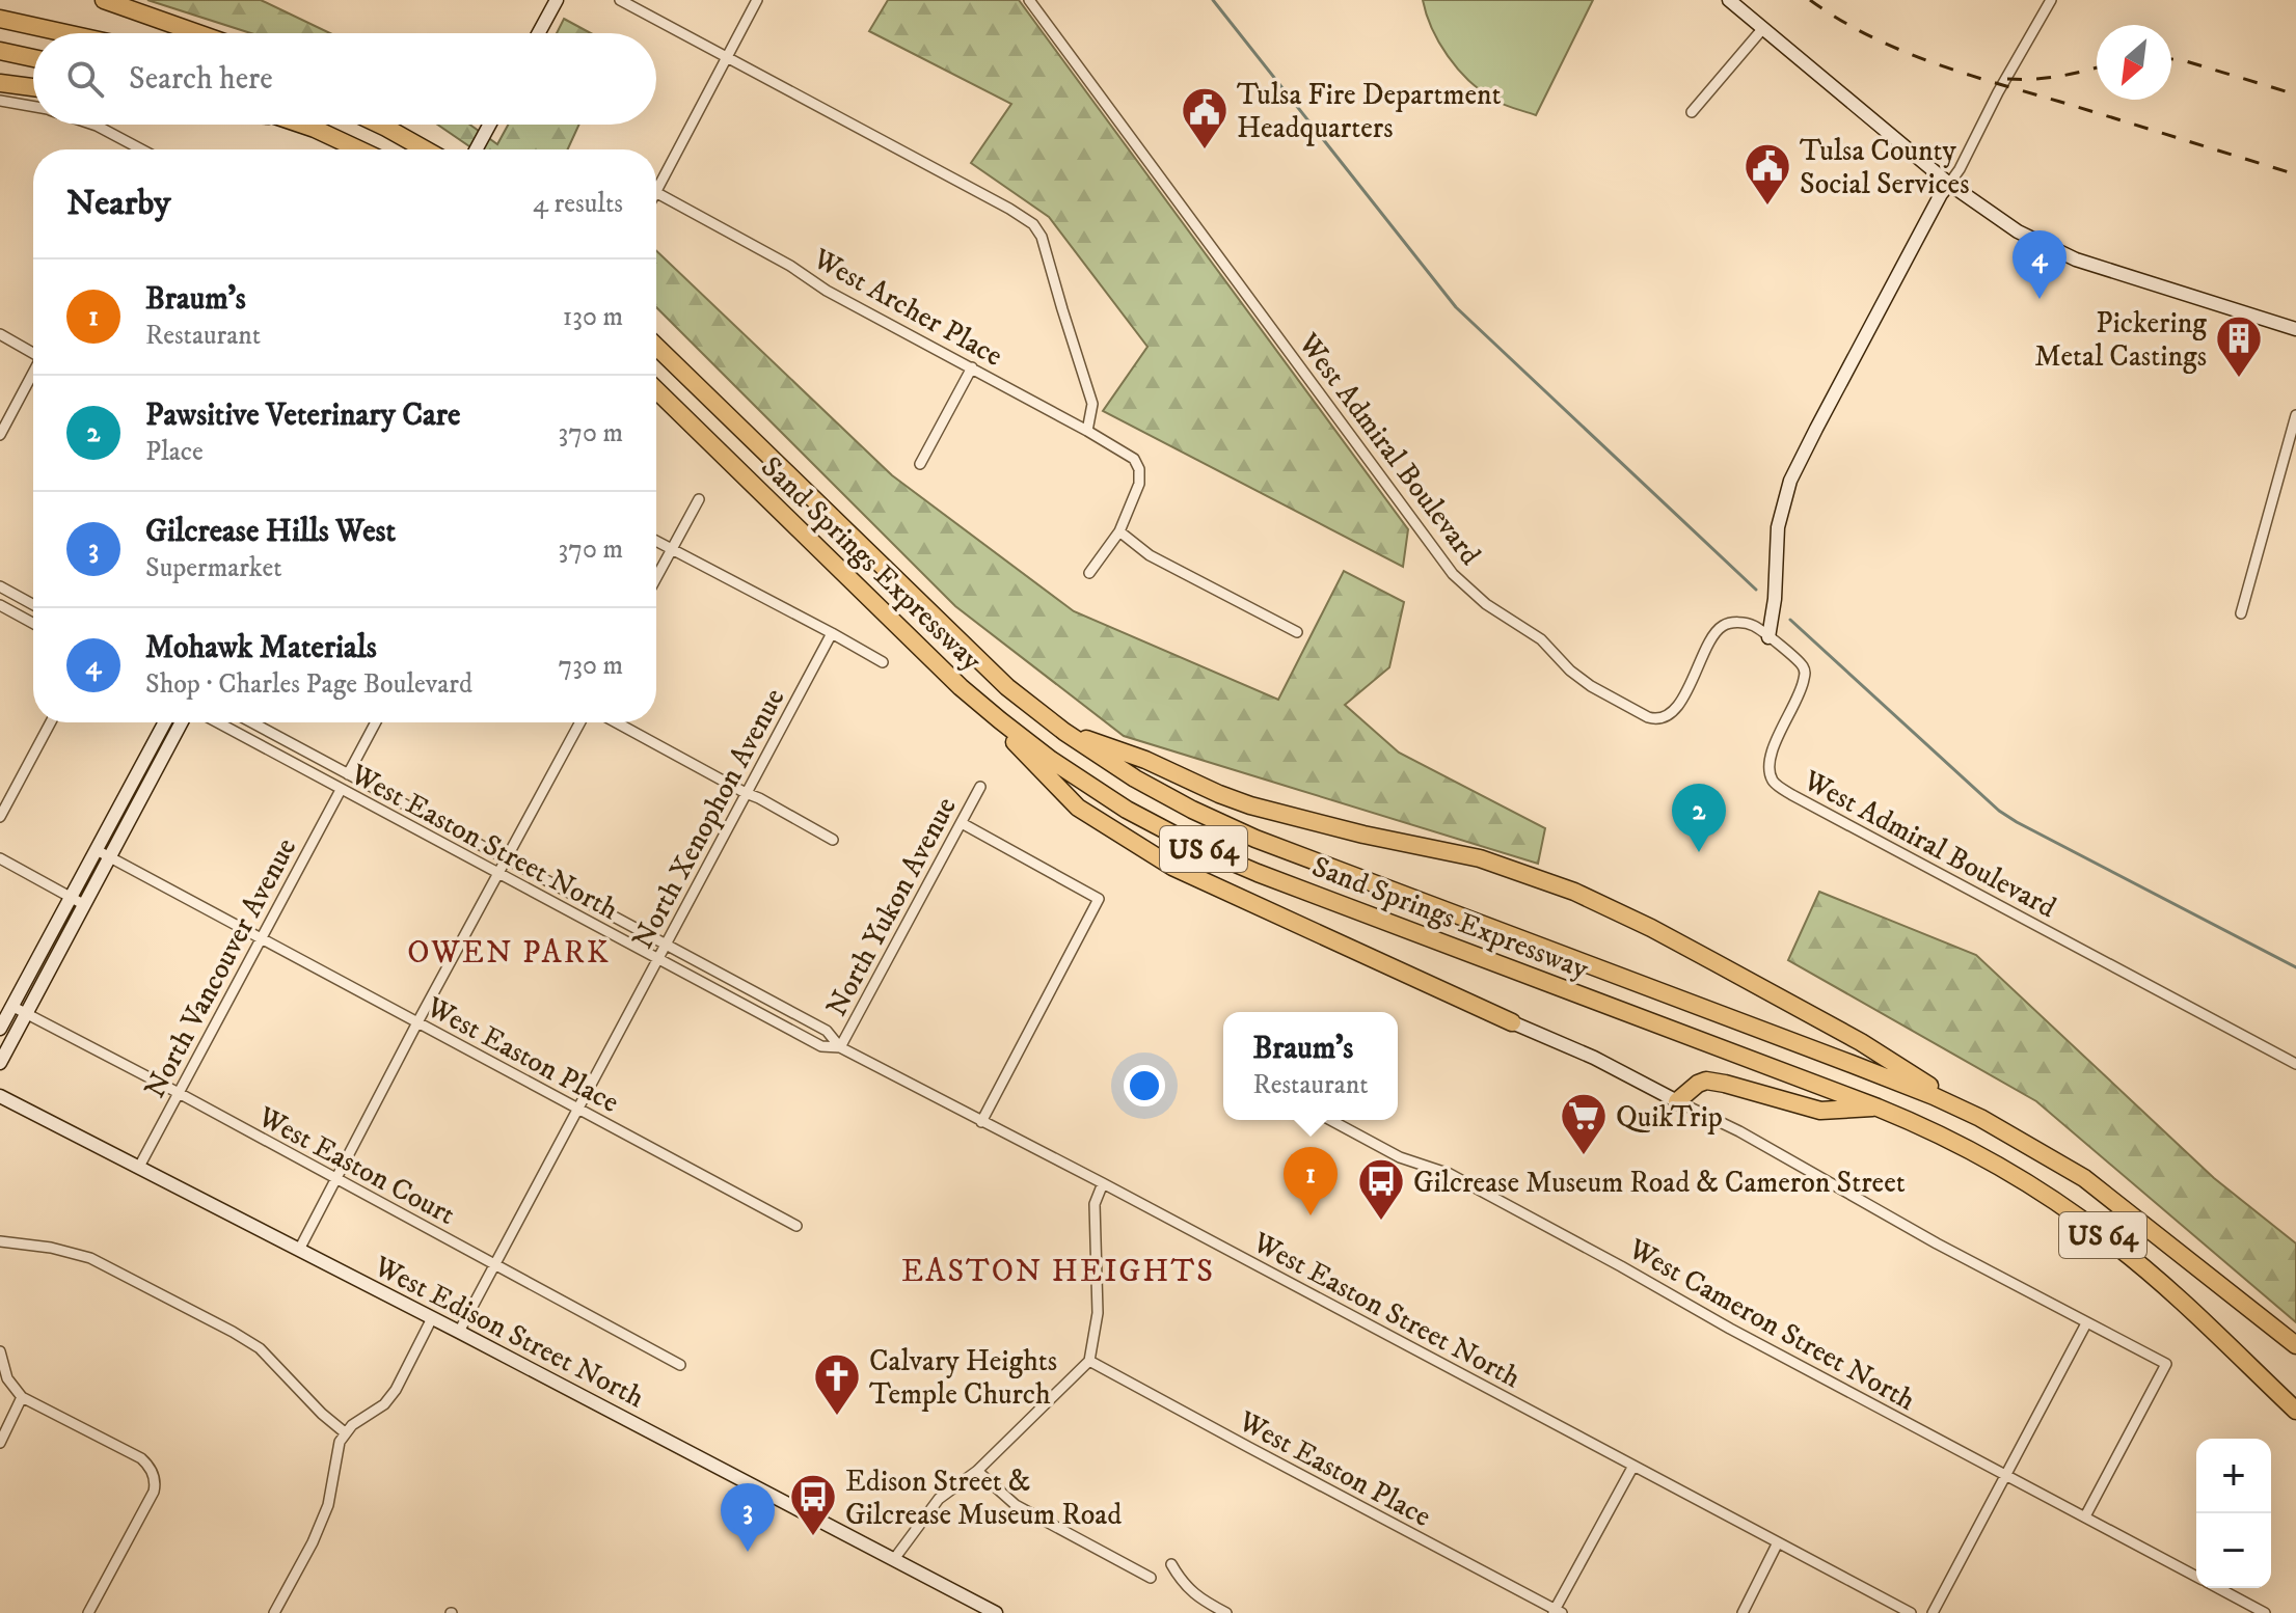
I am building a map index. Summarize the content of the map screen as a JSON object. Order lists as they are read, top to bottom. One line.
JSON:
{"streets":{"highway":["Sand Springs Expressway","US 64"],"main road":["West Edison Street North"],"street":["West Archer Place","West Admiral Boulevard","North Xenophon Avenue","West Easton Street North","North Yukon Avenue","North Vancouver Avenue","West Easton Place","West Easton Court","West Cameron Street North"]},"crossings":[["North Xenophon Avenue","West Easton Street North"],["North Xenophon Avenue","West Easton Place"],["North Xenophon Avenue","West Easton Court"],["North Xenophon Avenue","West Edison Street North"],["West Easton Street North","North Yukon Avenue"],["West Easton Street North","North Vancouver Avenue"],["North Vancouver Avenue","West Easton Place"],["North Vancouver Avenue","West Easton Court"],["North Vancouver Avenue","West Edison Street North"]],"districts":["OWEN PARK","EASTON HEIGHTS"],"places":{"public building":["Tulsa Fire Department Headquarters","Tulsa County Social Services"],"building":["Pickering Metal Castings"],"supermarket":["QuikTrip"],"bus stop":["Gilcrease Museum Road & Cameron Street","Edison Street & Gilcrease Museum Road"],"church":["Calvary Heights Temple Church"]},"north":"bottom left","page":{"search":"Search here","heading":["Nearby","4 results"],"pins":["4","2","1","3"],"list":[{"mark":"1","name":"Braum's","note":"Restaurant","value":"130 m"},{"mark":"2","name":"Pawsitive Veterinary Care","note":"Place","value":"370 m"},{"mark":"3","name":"Gilcrease Hills West","note":"Supermarket","value":"370 m"},{"mark":"4","name":"Mohawk Materials","note":"Shop · Charles Page Boulevard","value":"730 m"}],"popup":["Braum's","Restaurant"],"map_buttons":["+","−"]}}
